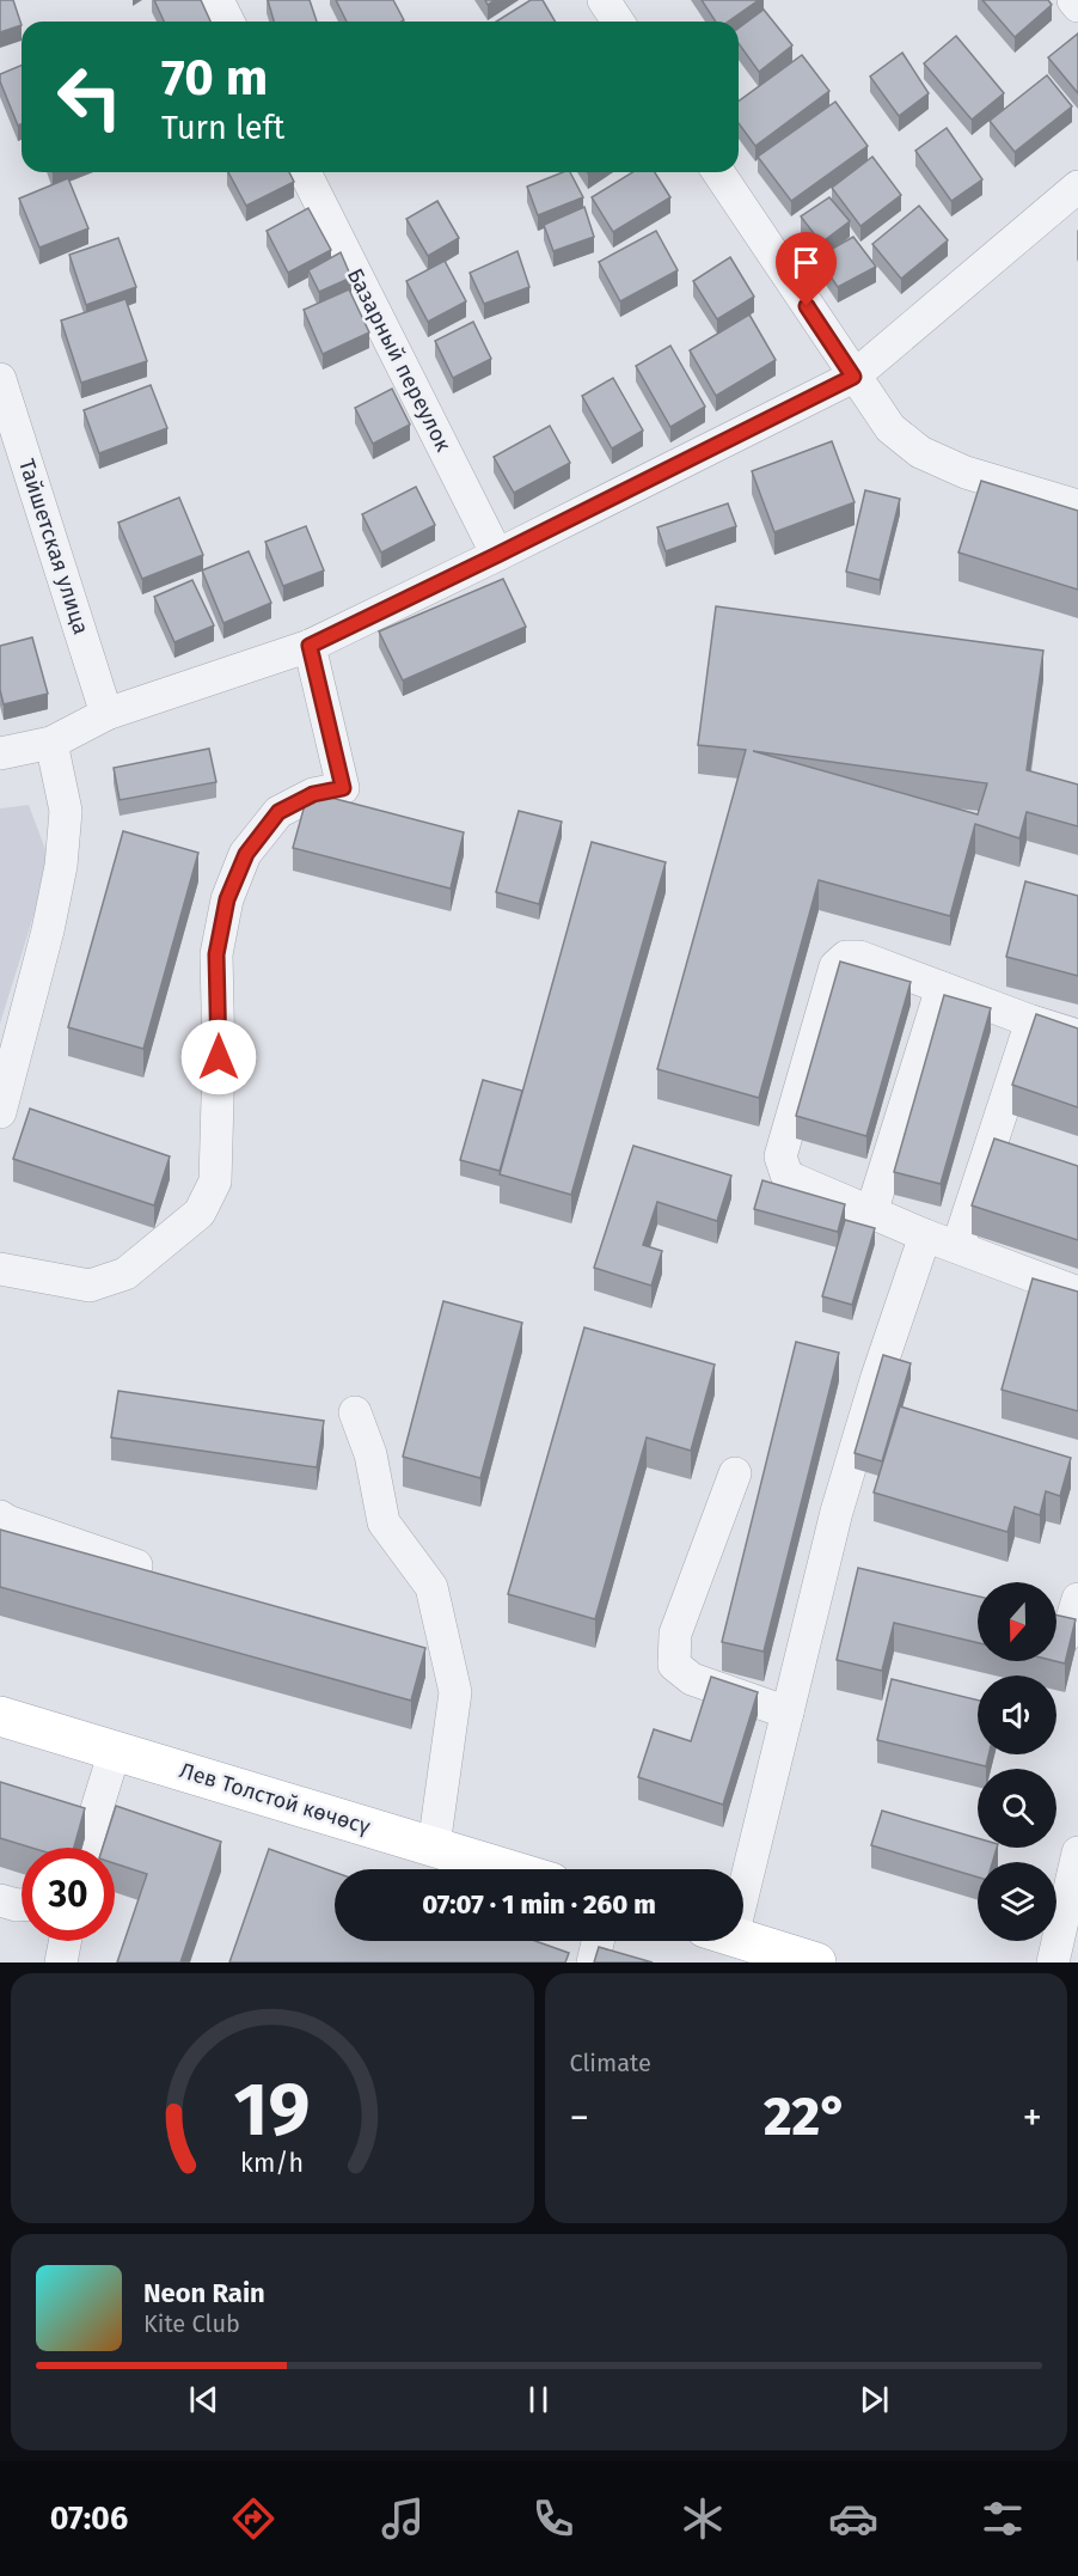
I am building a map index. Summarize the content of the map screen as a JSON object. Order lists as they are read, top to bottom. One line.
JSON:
{"streets":{"main road":["Лев Толстой көчөсү"],"street":["Базарный переулок","Тайшетская улица"]},"north":"bottom","page":{"turn":["70 m","Turn left"],"limit":"30","trip":"07:07 · 1 min · 260 m","tile":"Climate","heat":["−","22°","+"],"song":["Neon Rain","Kite Club"],"tabs":"07:06","gauge":["19","km/h"]}}
